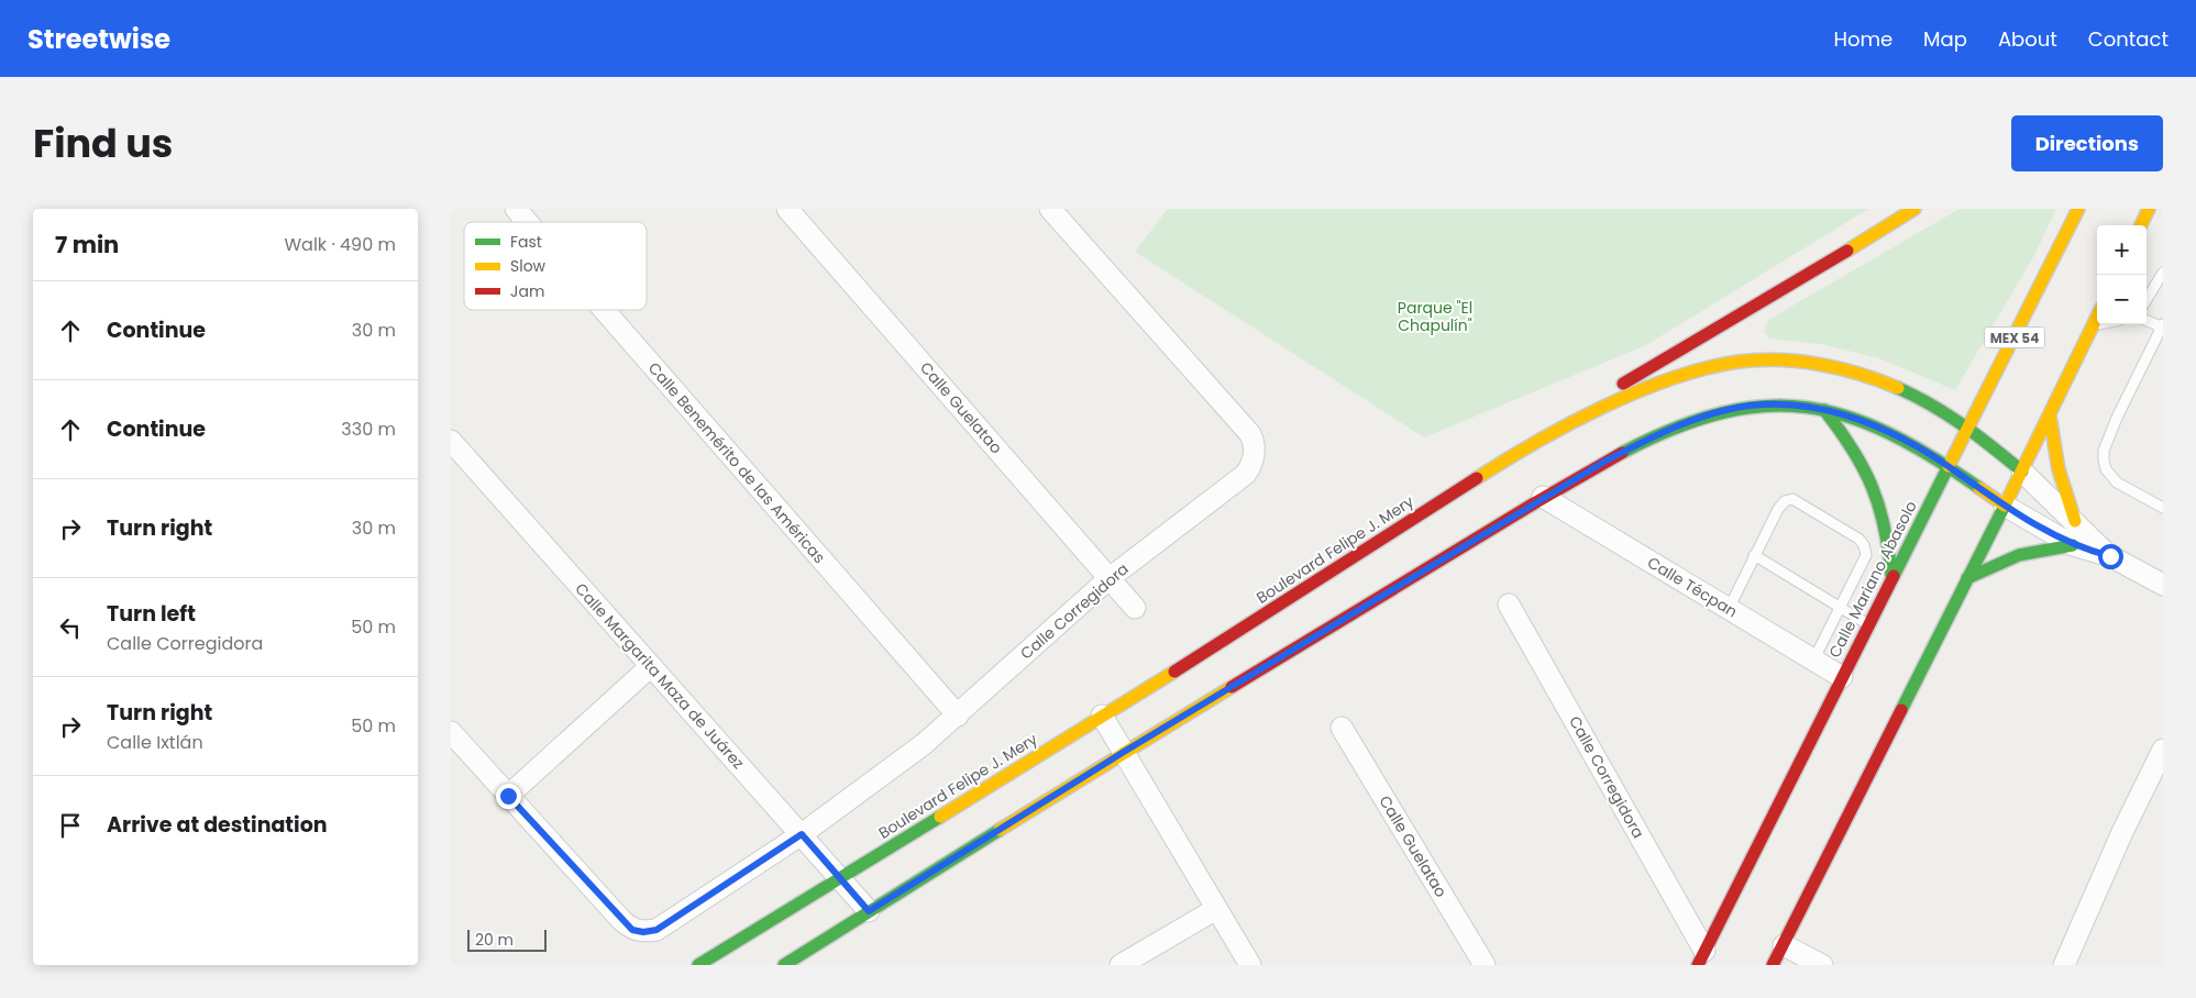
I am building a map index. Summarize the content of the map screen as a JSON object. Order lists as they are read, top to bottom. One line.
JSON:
{"streets":{"main road":["MEX 54","Boulevard Felipe J. Mery","Calle Mariano Abasolo"],"street":["Calle Guelatao","Calle Benemérito de las Américas","Calle Técpan","Calle Corregidora","Calle Margarita Maza de Juárez"]},"crossings":[["Calle Guelatao","Calle Corregidora"],["Calle Benemérito de las Américas","Calle Corregidora"],["Boulevard Felipe J. Mery","Calle Mariano Abasolo"],["Boulevard Felipe J. Mery","Calle Margarita Maza de Juárez"],["Calle Mariano Abasolo","Calle Técpan"],["Calle Mariano Abasolo","Calle Corregidora"],["Calle Corregidora","Calle Margarita Maza de Juárez"]],"parks":["Parque \"El Chapulín\""],"legend":["Fast","Slow","Jam"],"scale_bar":"20 m","page":{"header":"Streetwise","nav":["Home","Map","About","Contact"],"title":"Find us","buttons":"Directions","heading":["7 min","Walk · 490 m"],"map_buttons":["+","−"],"list":[["Continue","30 m"],["Continue","330 m"],["Turn right","30 m"],["Turn left","Calle Corregidora","50 m"],["Turn right","Calle Ixtlán","50 m"],"Arrive at destination"],"scale":"20 m"}}
